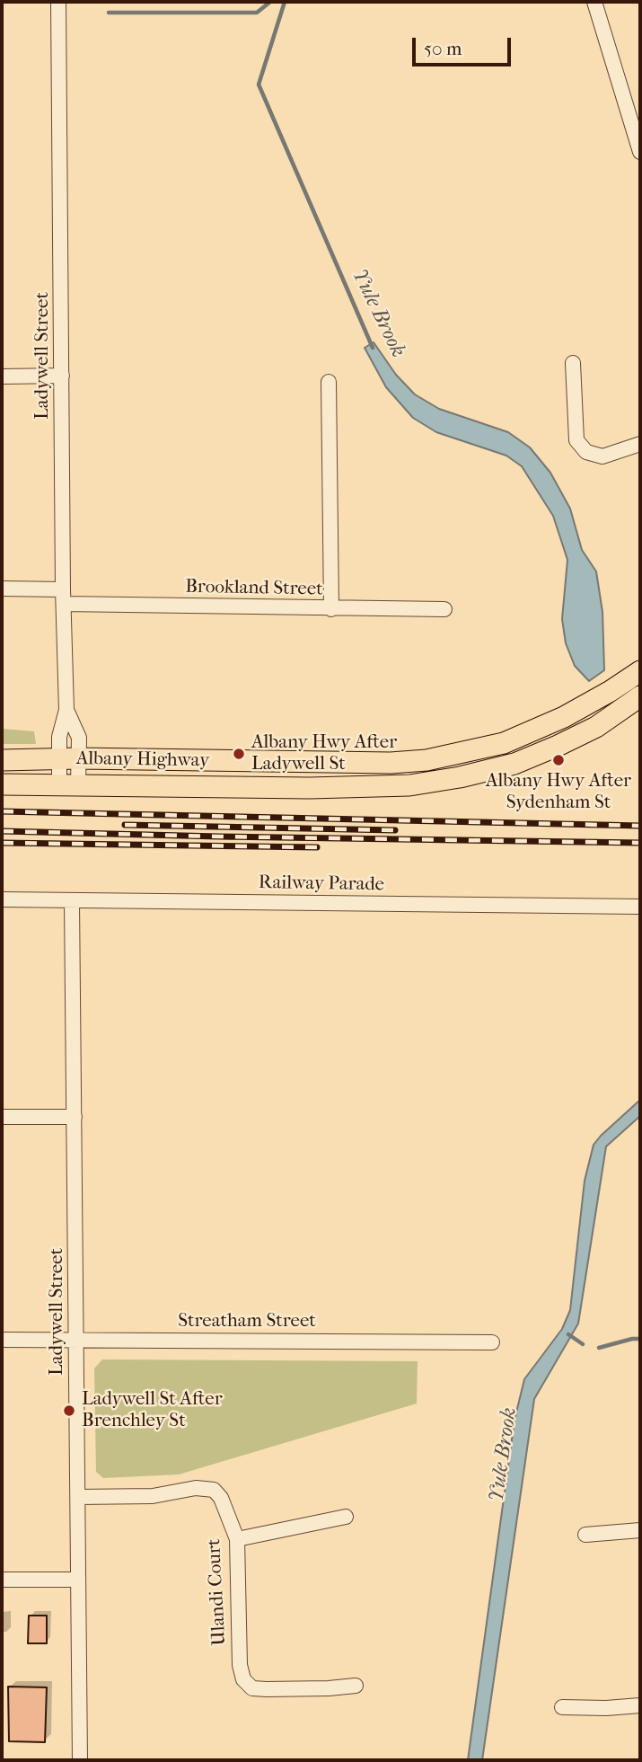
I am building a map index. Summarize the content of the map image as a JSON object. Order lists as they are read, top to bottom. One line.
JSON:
{"streets":{"highway":["Albany Highway"],"street":["Ladywell Street","Brookland Street","Railway Parade","Streatham Street","Ulandi Court"]},"crossings":[["Ladywell Street","Brookland Street"],["Ladywell Street","Albany Highway"],["Ladywell Street","Railway Parade"],["Ladywell Street","Streatham Street"],["Ladywell Street","Ulandi Court"]],"water":["Yule Brook"],"places":["Albany Hwy After Ladywell St","Albany Hwy After Sydenham St","Ladywell St After Brenchley St"],"scale_bar":"50 m"}
